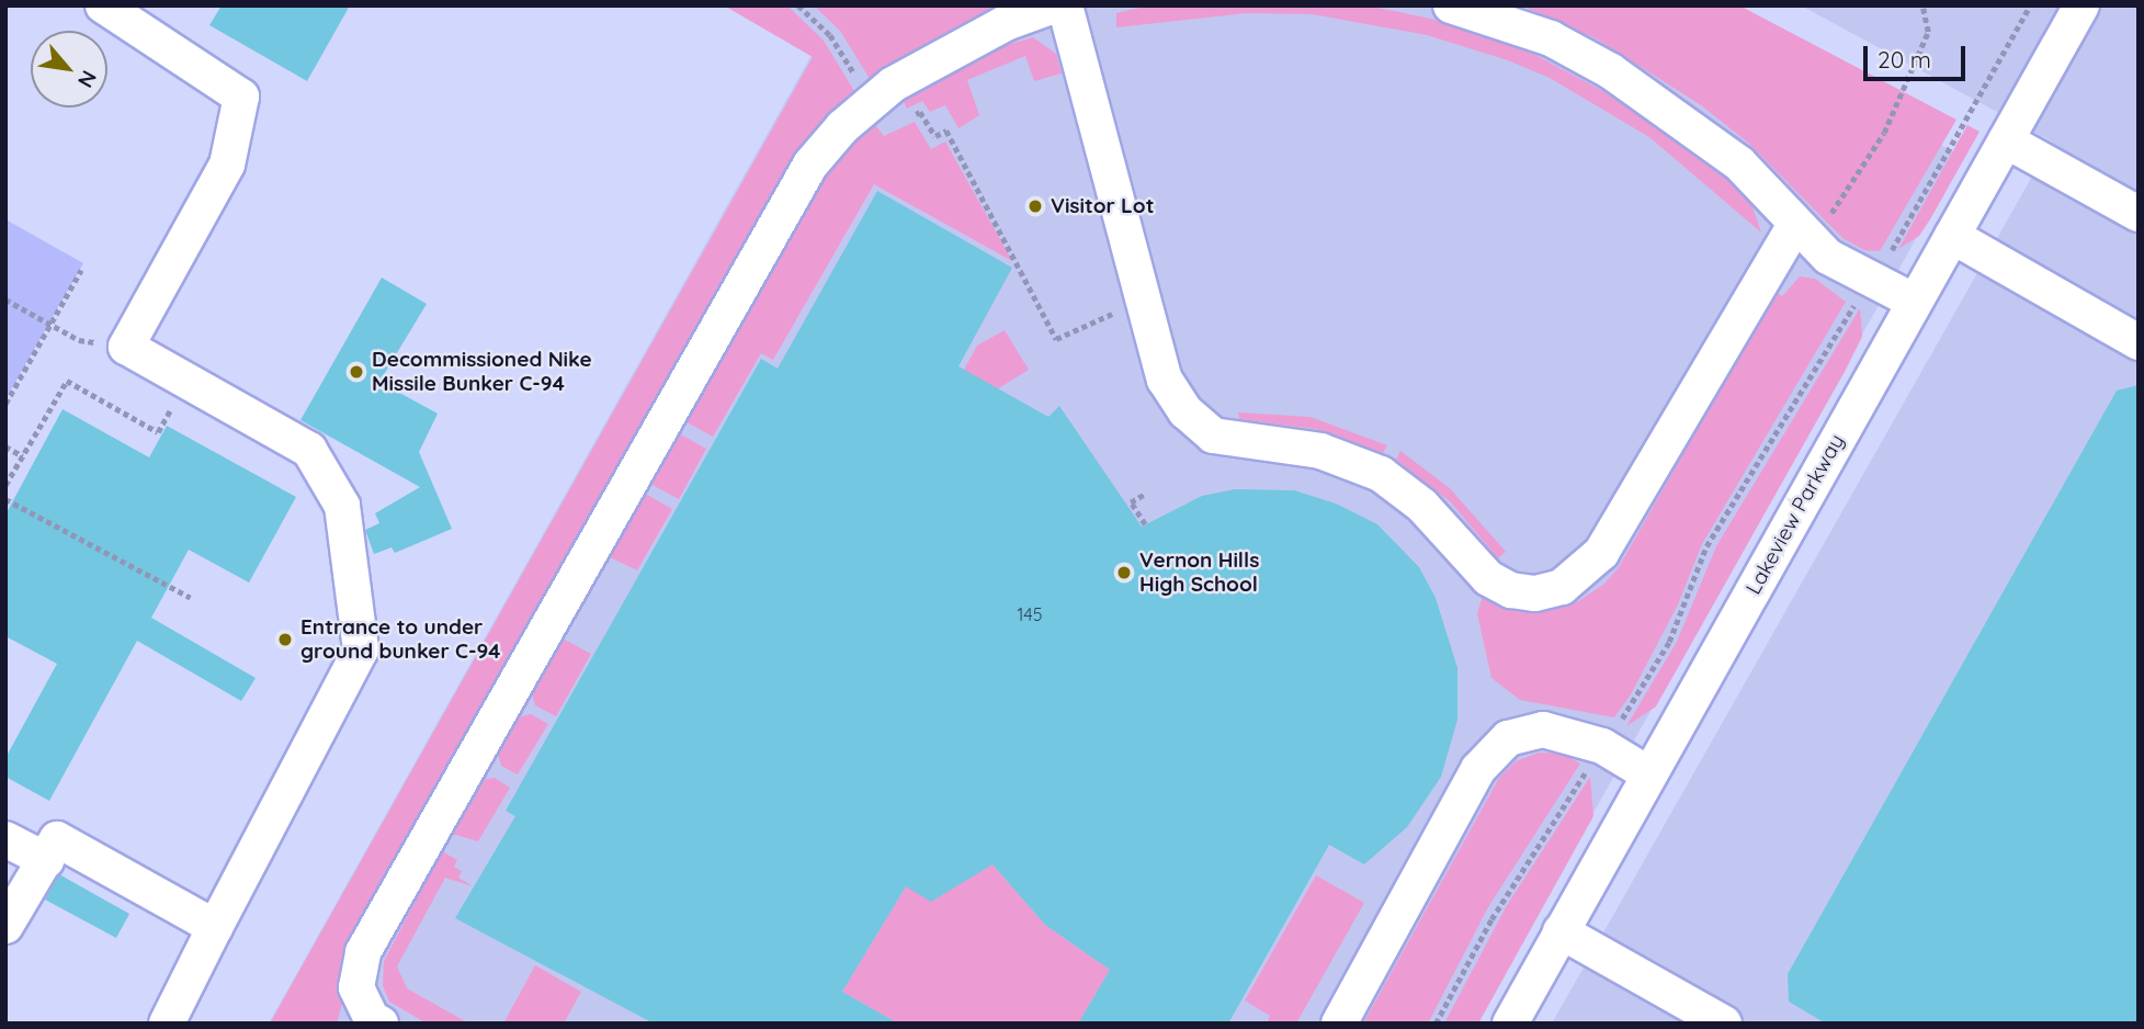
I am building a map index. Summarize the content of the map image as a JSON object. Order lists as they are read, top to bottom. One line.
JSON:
{"streets":{"street":["Lakeview Parkway"]},"places":["Visitor Lot","Decommissioned Nike Missile Bunker C-94","Vernon Hills High School","Entrance to under ground bunker C-94"],"house_numbers":["145"],"scale_bar":"20 m","north":"bottom right"}
